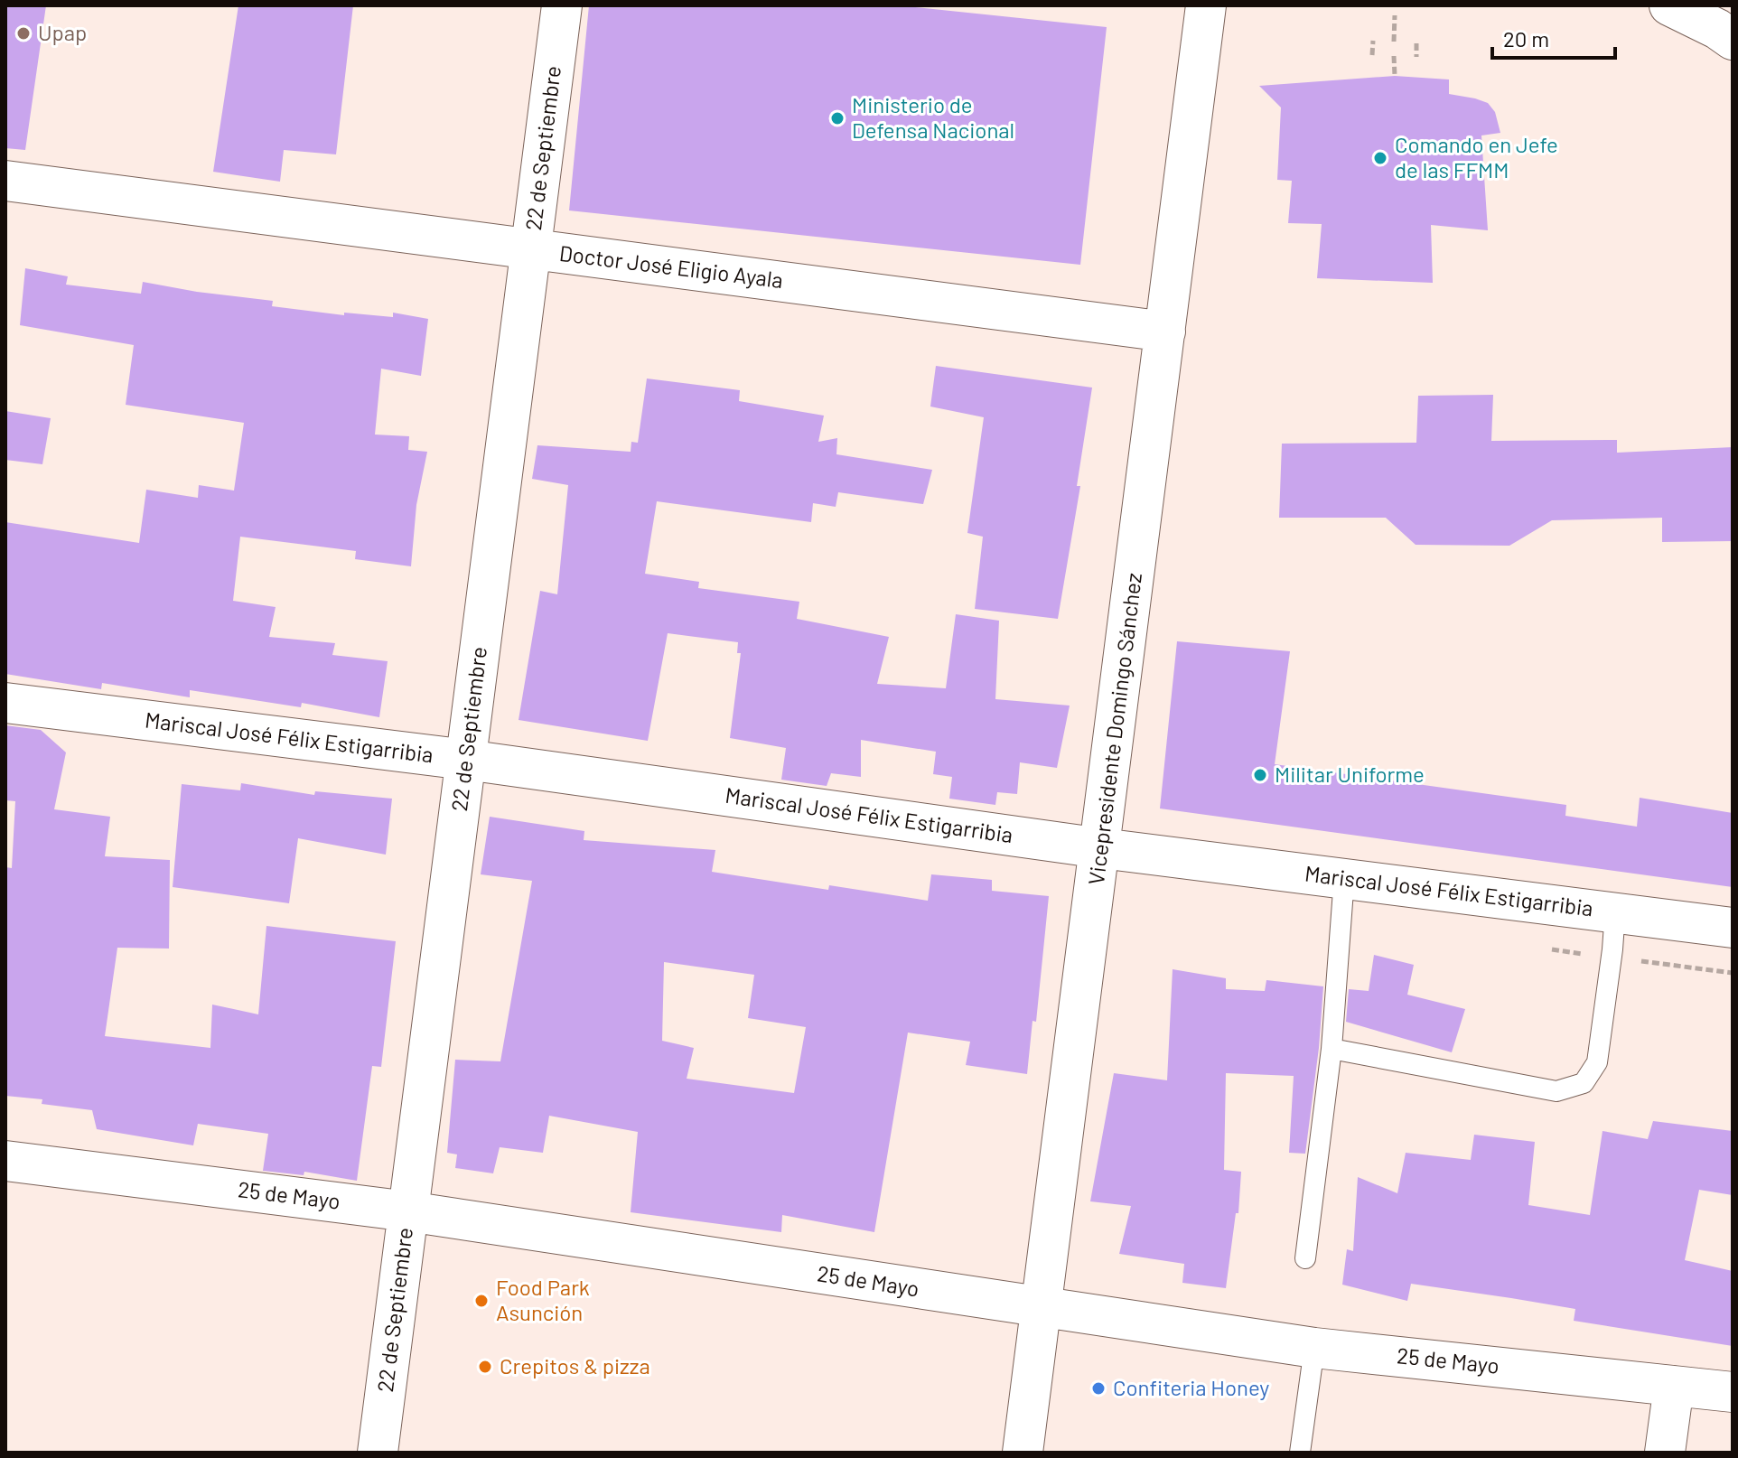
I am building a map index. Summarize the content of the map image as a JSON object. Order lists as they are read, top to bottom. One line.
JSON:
{"streets":{"main road":["22 de Septiembre","Doctor José Eligio Ayala","Vicepresidente Domingo Sánchez","Mariscal José Félix Estigarribia","25 de Mayo"]},"crossings":[["22 de Septiembre","Doctor José Eligio Ayala"],["22 de Septiembre","Mariscal José Félix Estigarribia"],["22 de Septiembre","25 de Mayo"],["Doctor José Eligio Ayala","Vicepresidente Domingo Sánchez"],["Vicepresidente Domingo Sánchez","Mariscal José Félix Estigarribia"],["Vicepresidente Domingo Sánchez","25 de Mayo"]],"places":["Upap","Ministerio de Defensa Nacional","Comando en Jefe de las FFMM","Militar Uniforme","Food Park Asunción","Crepitos & pizza","Confiteria Honey"],"scale_bar":"20 m"}
